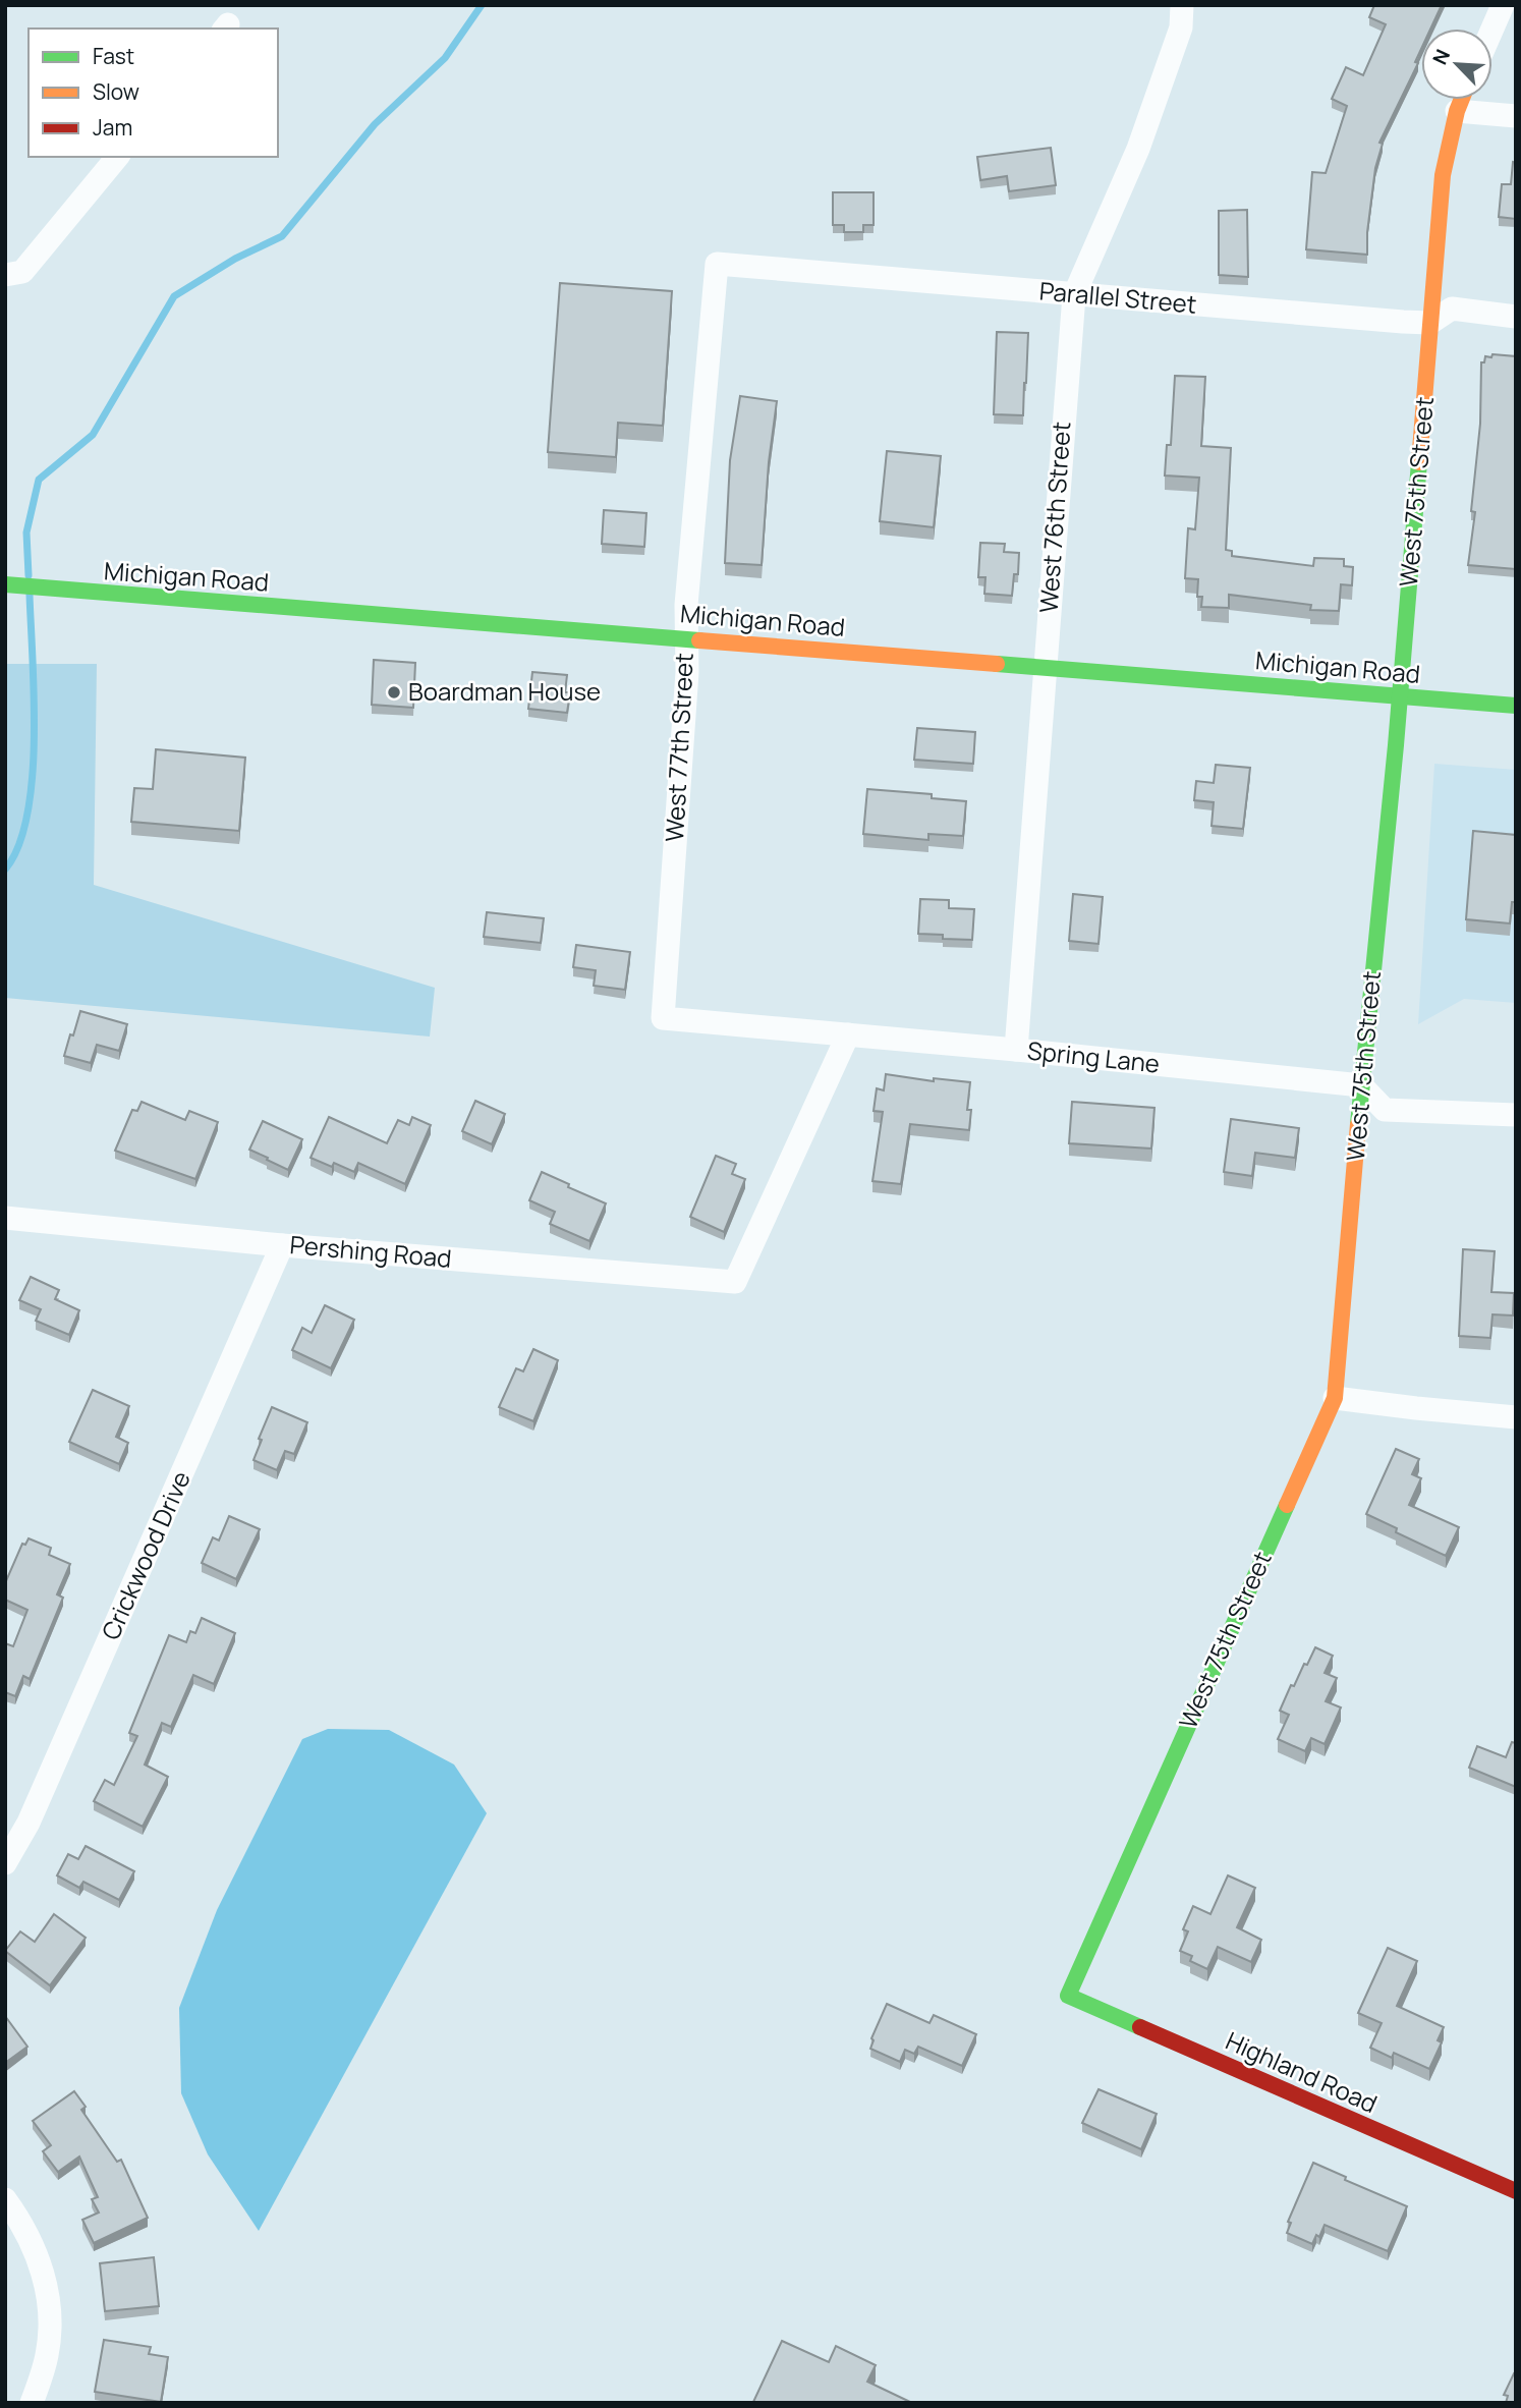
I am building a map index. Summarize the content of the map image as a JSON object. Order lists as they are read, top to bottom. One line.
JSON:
{"streets":{"street":["Parallel Street","West 75th Street","West 76th Street","Michigan Road","West 77th Street","Spring Lane","Pershing Road","Crickwood Drive","Highland Road"]},"crossings":[["Parallel Street","West 75th Street"],["Parallel Street","West 76th Street"],["Parallel Street","West 77th Street"],["West 75th Street","Michigan Road"],["West 75th Street","Spring Lane"],["West 75th Street","Highland Road"],["West 76th Street","Michigan Road"],["West 76th Street","Spring Lane"],["Michigan Road","West 77th Street"],["West 77th Street","Spring Lane"],["Spring Lane","Pershing Road"],["Pershing Road","Crickwood Drive"]],"places":["Boardman House"],"legend":["Fast","Slow","Jam"],"north":"top left"}
